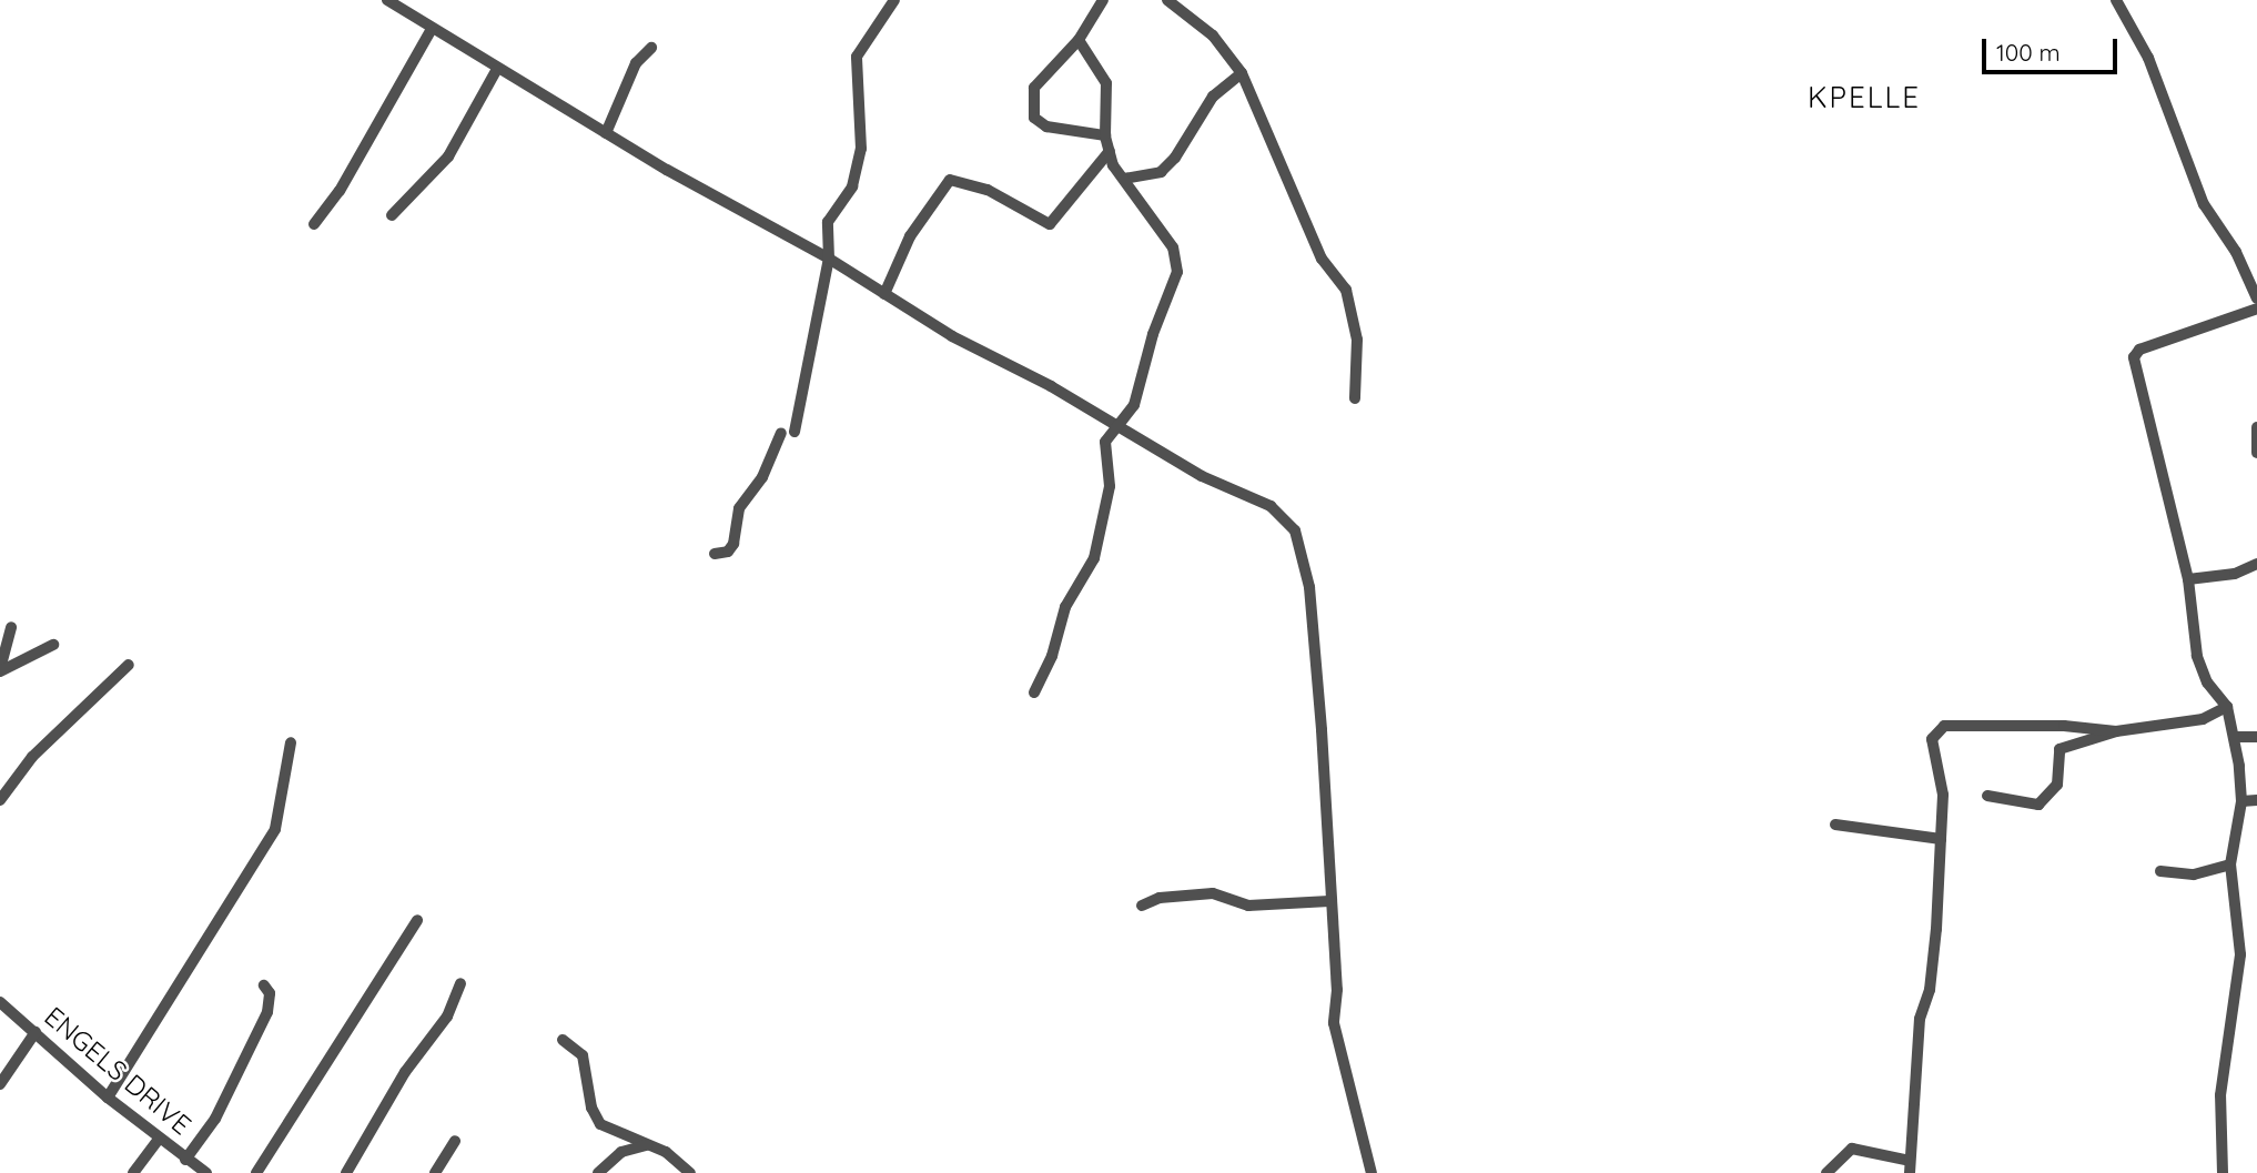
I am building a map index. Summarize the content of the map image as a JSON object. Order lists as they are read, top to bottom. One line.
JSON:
{"streets":{"street":["ENGELS DRIVE"]},"districts":["KPELLE"],"scale_bar":"100 m"}
